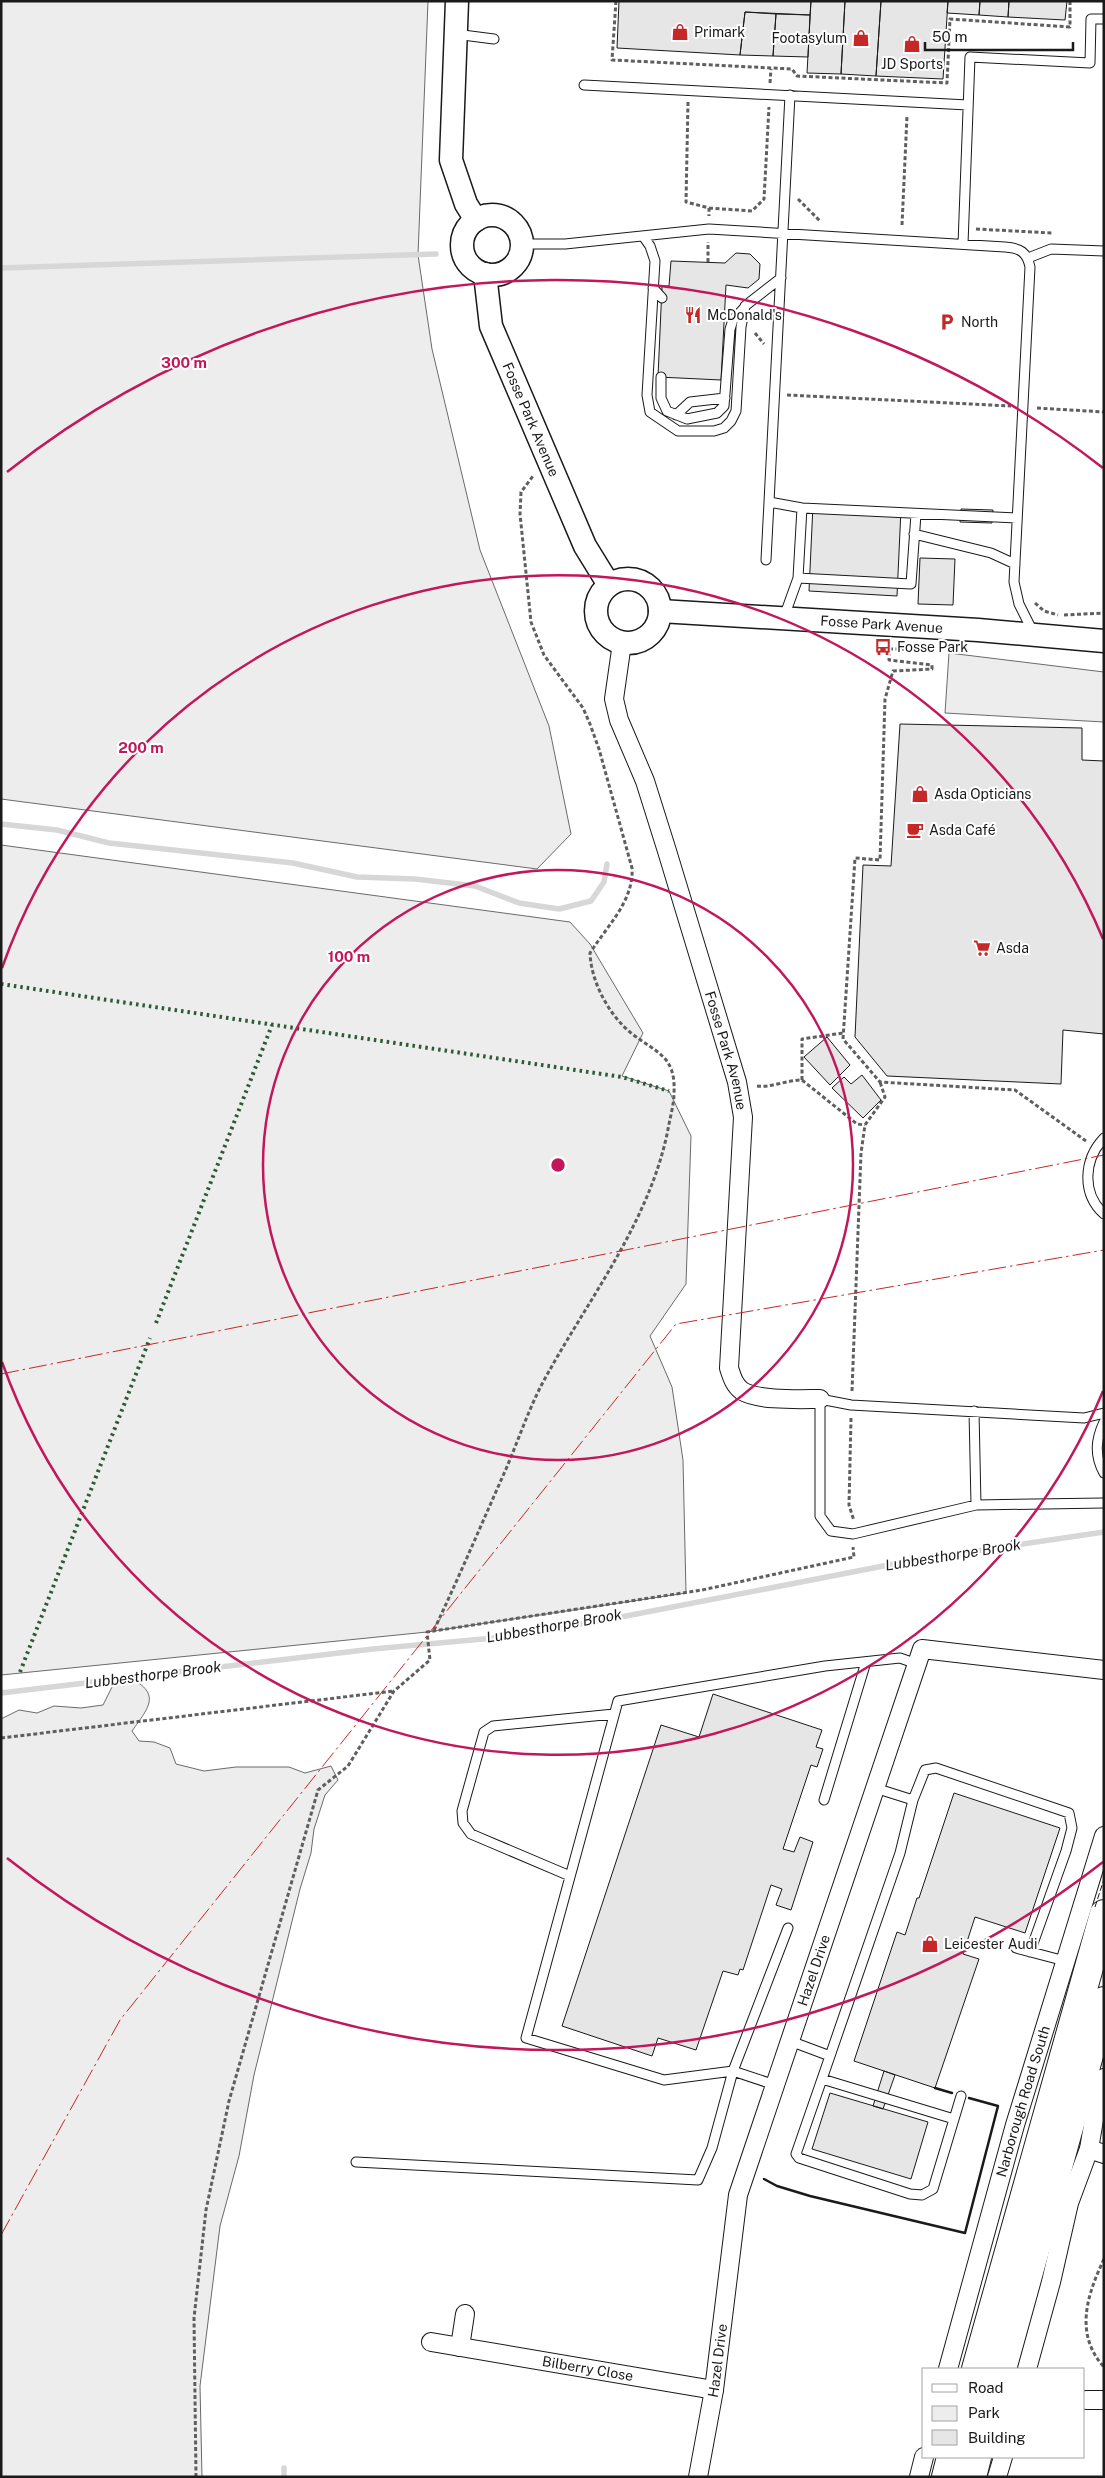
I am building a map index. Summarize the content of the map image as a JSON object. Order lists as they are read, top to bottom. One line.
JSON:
{"streets":{"main road":["Narborough Road South"],"street":["Fosse Park Avenue","Hazel Drive","Bilberry Close"]},"crossings":[["Hazel Drive","Bilberry Close"]],"water":["Lubbesthorpe Brook"],"places":{"shop":["Primark","Footasylum","JD Sports","Asda Opticians","Leicester Audi"],"restaurant":["McDonald's"],"parking":["North"],"bus stop":["Fosse Park"],"cafe":["Asda Café"],"supermarket":["Asda"]},"legend":["Road","Park","Building"],"scale_bar":"50 m","rings":["300 m","200 m","100 m"]}
